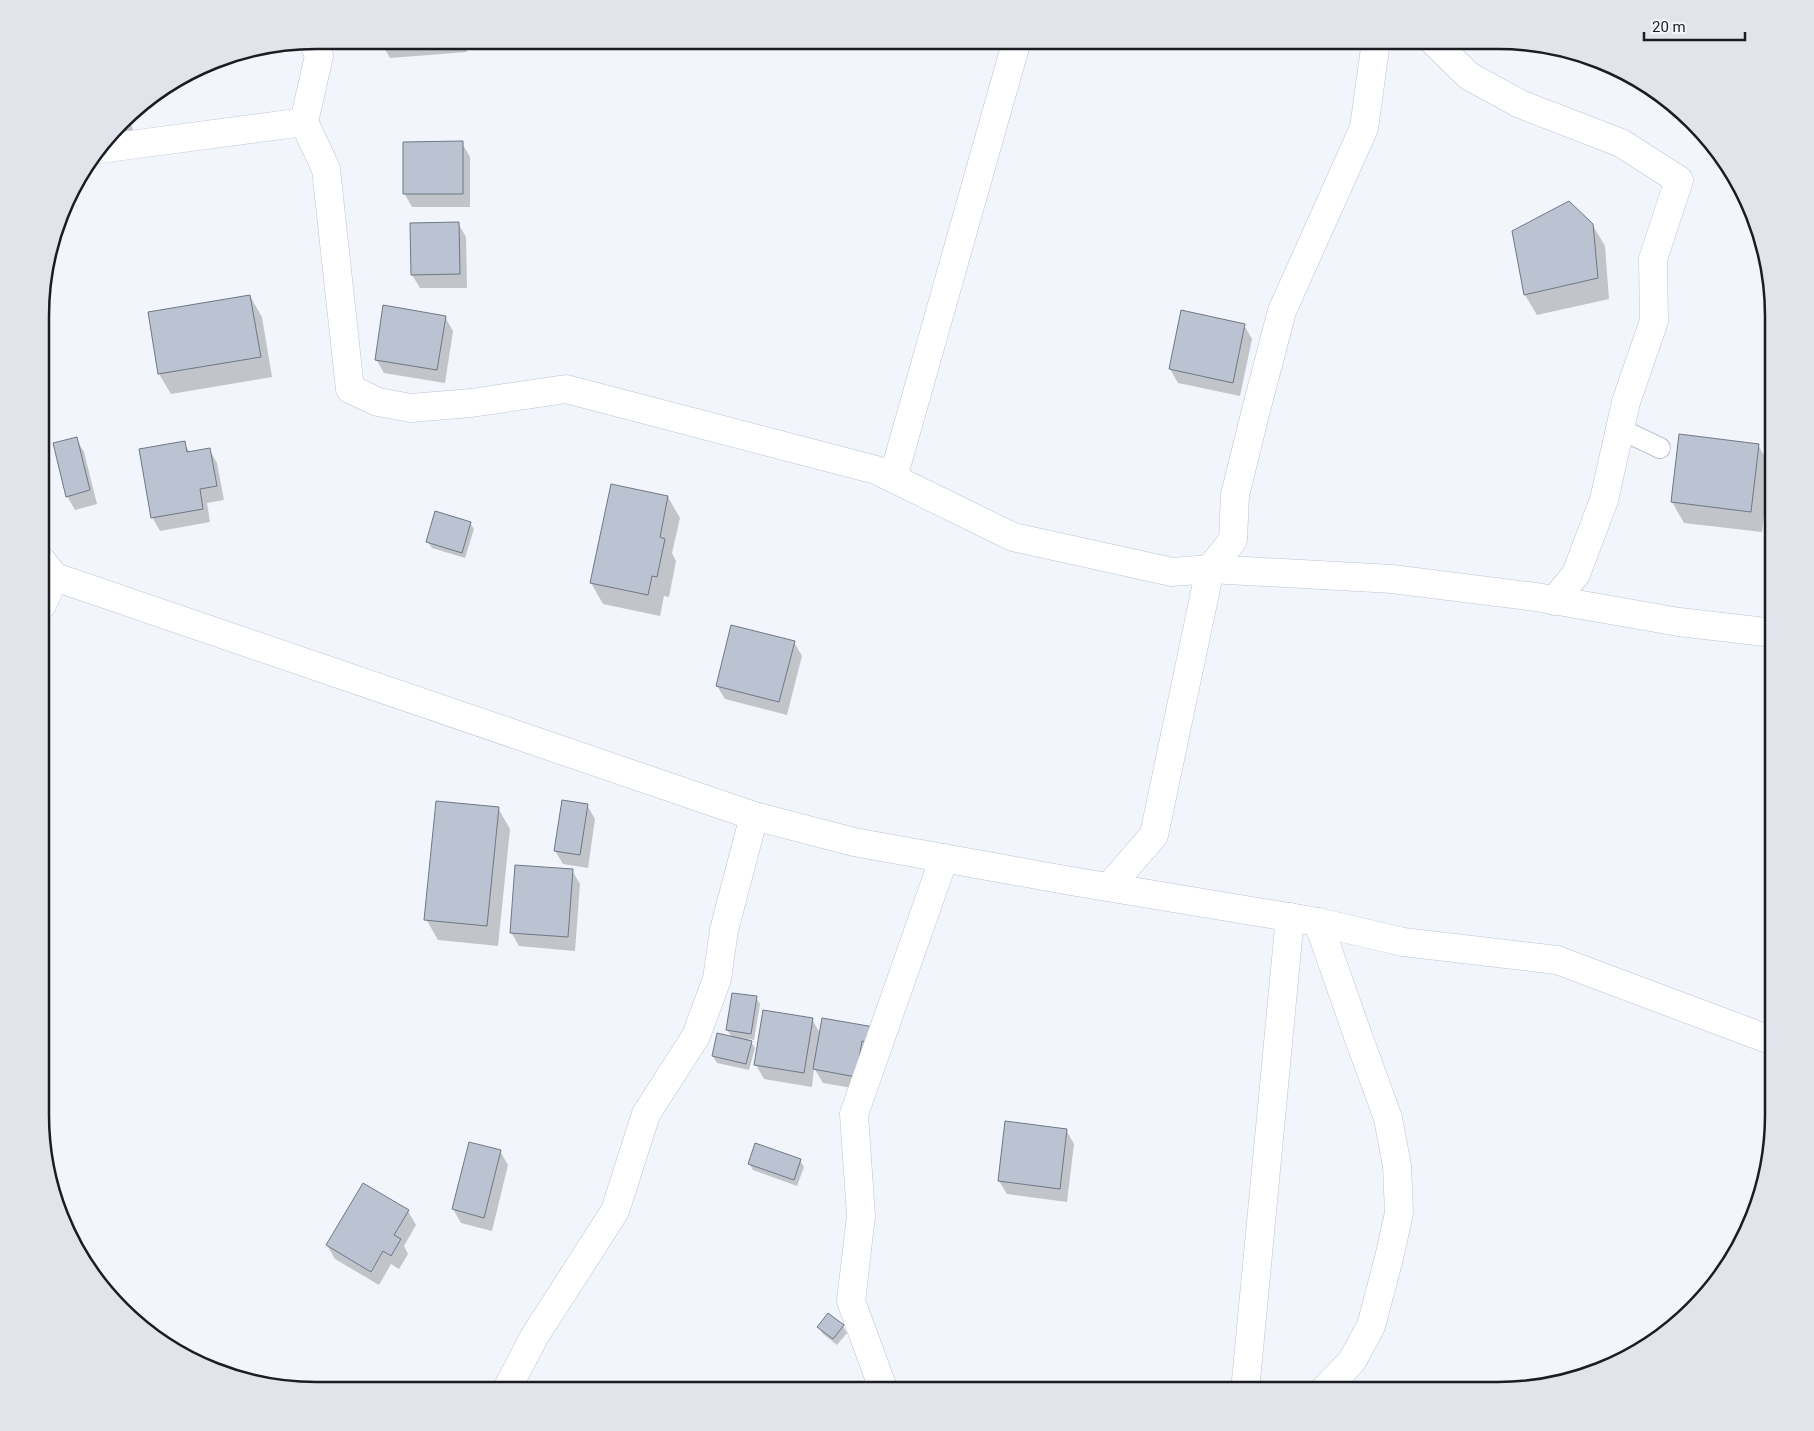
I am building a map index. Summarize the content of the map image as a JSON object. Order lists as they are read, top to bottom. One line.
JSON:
{"scale_bar":"20 m"}
